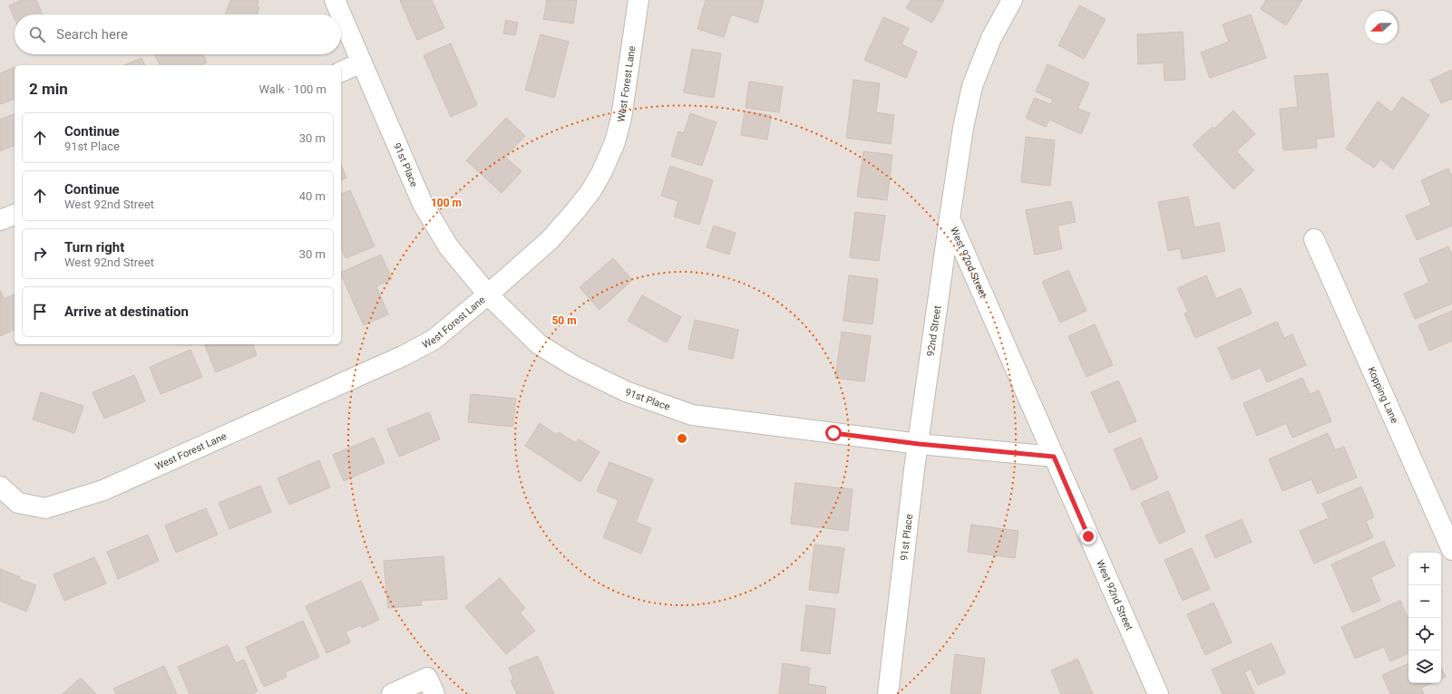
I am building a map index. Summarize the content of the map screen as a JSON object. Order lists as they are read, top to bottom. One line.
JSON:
{"streets":{"street":["West Forest Lane","91st Place","West 92nd Street","92nd Street","Kopping Lane"]},"crossings":[["West Forest Lane","91st Place"],["91st Place","92nd Street"],["West 92nd Street","92nd Street"]],"north":"left","page":{"search":"Search here","heading":["2 min","Walk · 100 m"],"list":[["Continue","91st Place","30 m"],["Continue","West 92nd Street","40 m"],["Turn right","West 92nd Street","30 m"],"Arrive at destination"],"map_buttons":["+","−"]},"rings":["100 m","50 m"]}
